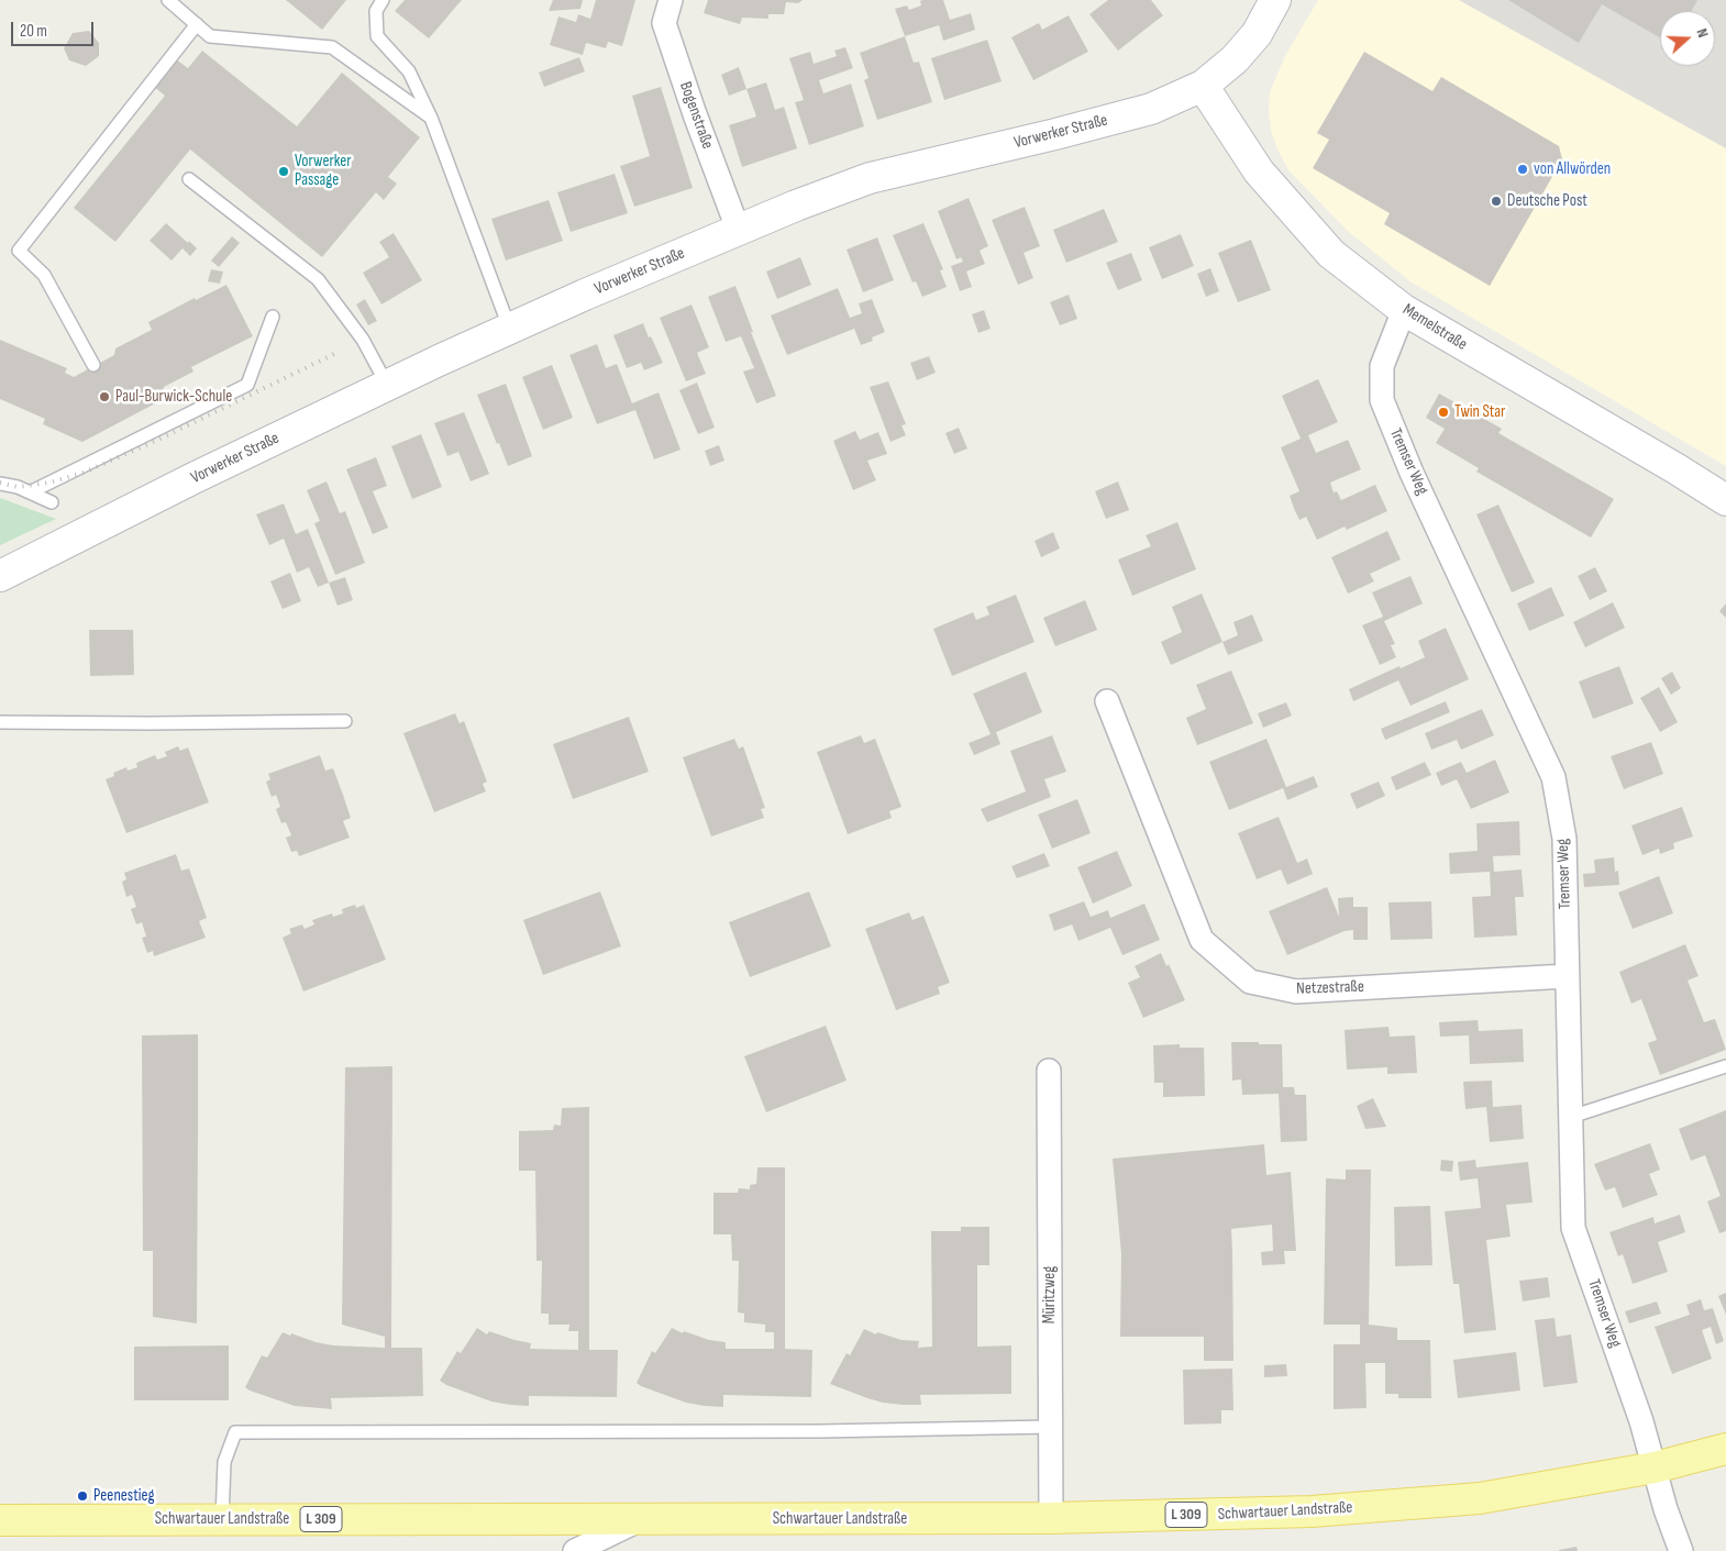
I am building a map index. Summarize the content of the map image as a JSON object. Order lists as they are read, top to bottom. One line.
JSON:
{"streets":{"main road":["Schwartauer Landstraße","L 309"],"street":["Bogenstraße","Vorwerker Straße","Memelstraße","Tremser Weg","Netzestraße","Müritzweg"]},"crossings":[["Bogenstraße","Vorwerker Straße"],["Vorwerker Straße","Memelstraße"],["Memelstraße","Tremser Weg"],["Tremser Weg","Netzestraße"],["Tremser Weg","Schwartauer Landstraße"],["Müritzweg","Schwartauer Landstraße"]],"places":["von Allwörden","Vorwerker Passage","Deutsche Post","Paul-Burwick-Schule","Twin Star","Peenestieg"],"scale_bar":"20 m","north":"right"}
